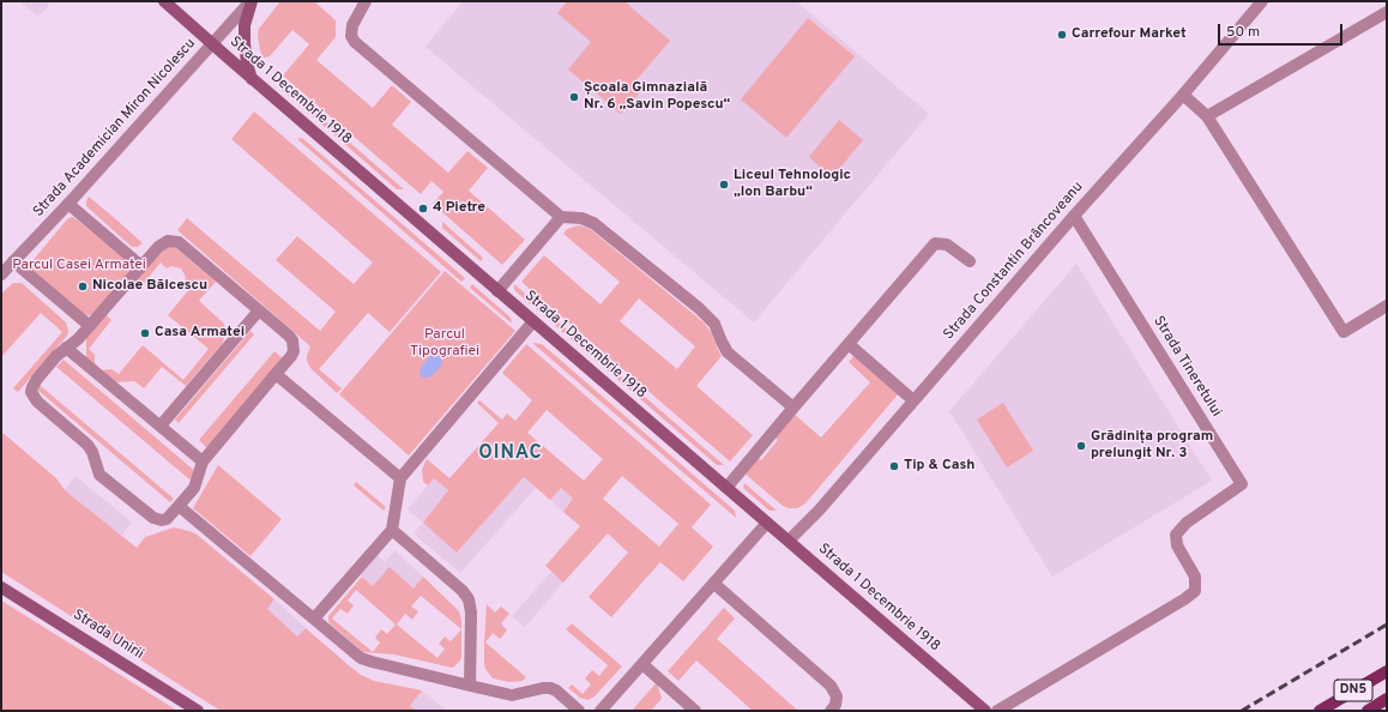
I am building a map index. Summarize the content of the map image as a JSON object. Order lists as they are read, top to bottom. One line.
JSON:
{"streets":{"main road":["Strada 1 Decembrie 1918","Strada Unirii","DN5"],"street":["Strada Academician Miron Nicolescu","Strada Constantin Brâncoveanu","Strada Tineretului"]},"crossings":[["Strada 1 Decembrie 1918","Strada Academician Miron Nicolescu"],["Strada 1 Decembrie 1918","Strada Constantin Brâncoveanu"],["Strada Constantin Brâncoveanu","Strada Tineretului"]],"districts":["OINAC"],"parks":["Parcul Casei Armatei","Parcul Tipografiei"],"places":["Carrefour Market","Școala Gimnazială Nr. 6 „Savin Popescu“","Liceul Tehnologic „Ion Barbu“","4 Pietre","Nicolae Bălcescu","Casa Armatei","Grădinița program prelungit Nr. 3","Tip & Cash"],"scale_bar":"50 m"}
